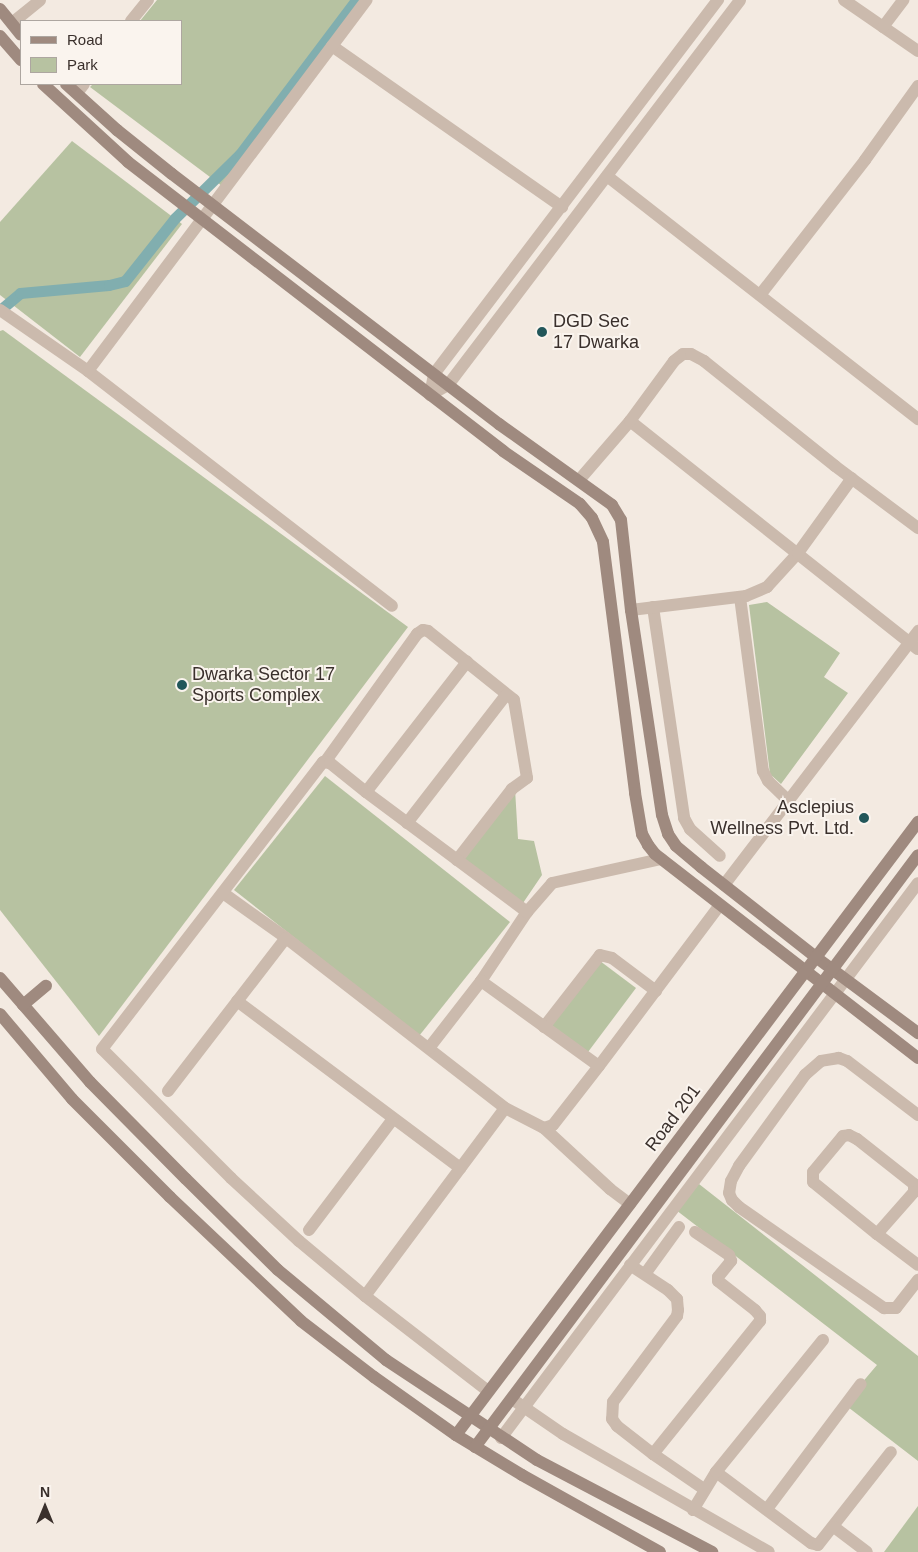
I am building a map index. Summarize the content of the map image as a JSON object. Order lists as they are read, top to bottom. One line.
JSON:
{"streets":{"main road":["Road 201"]},"places":["DGD Sec 17 Dwarka","Dwarka Sector 17 Sports Complex","Asclepius Wellness Pvt. Ltd."],"legend":["Road","Park"],"north":"top"}
